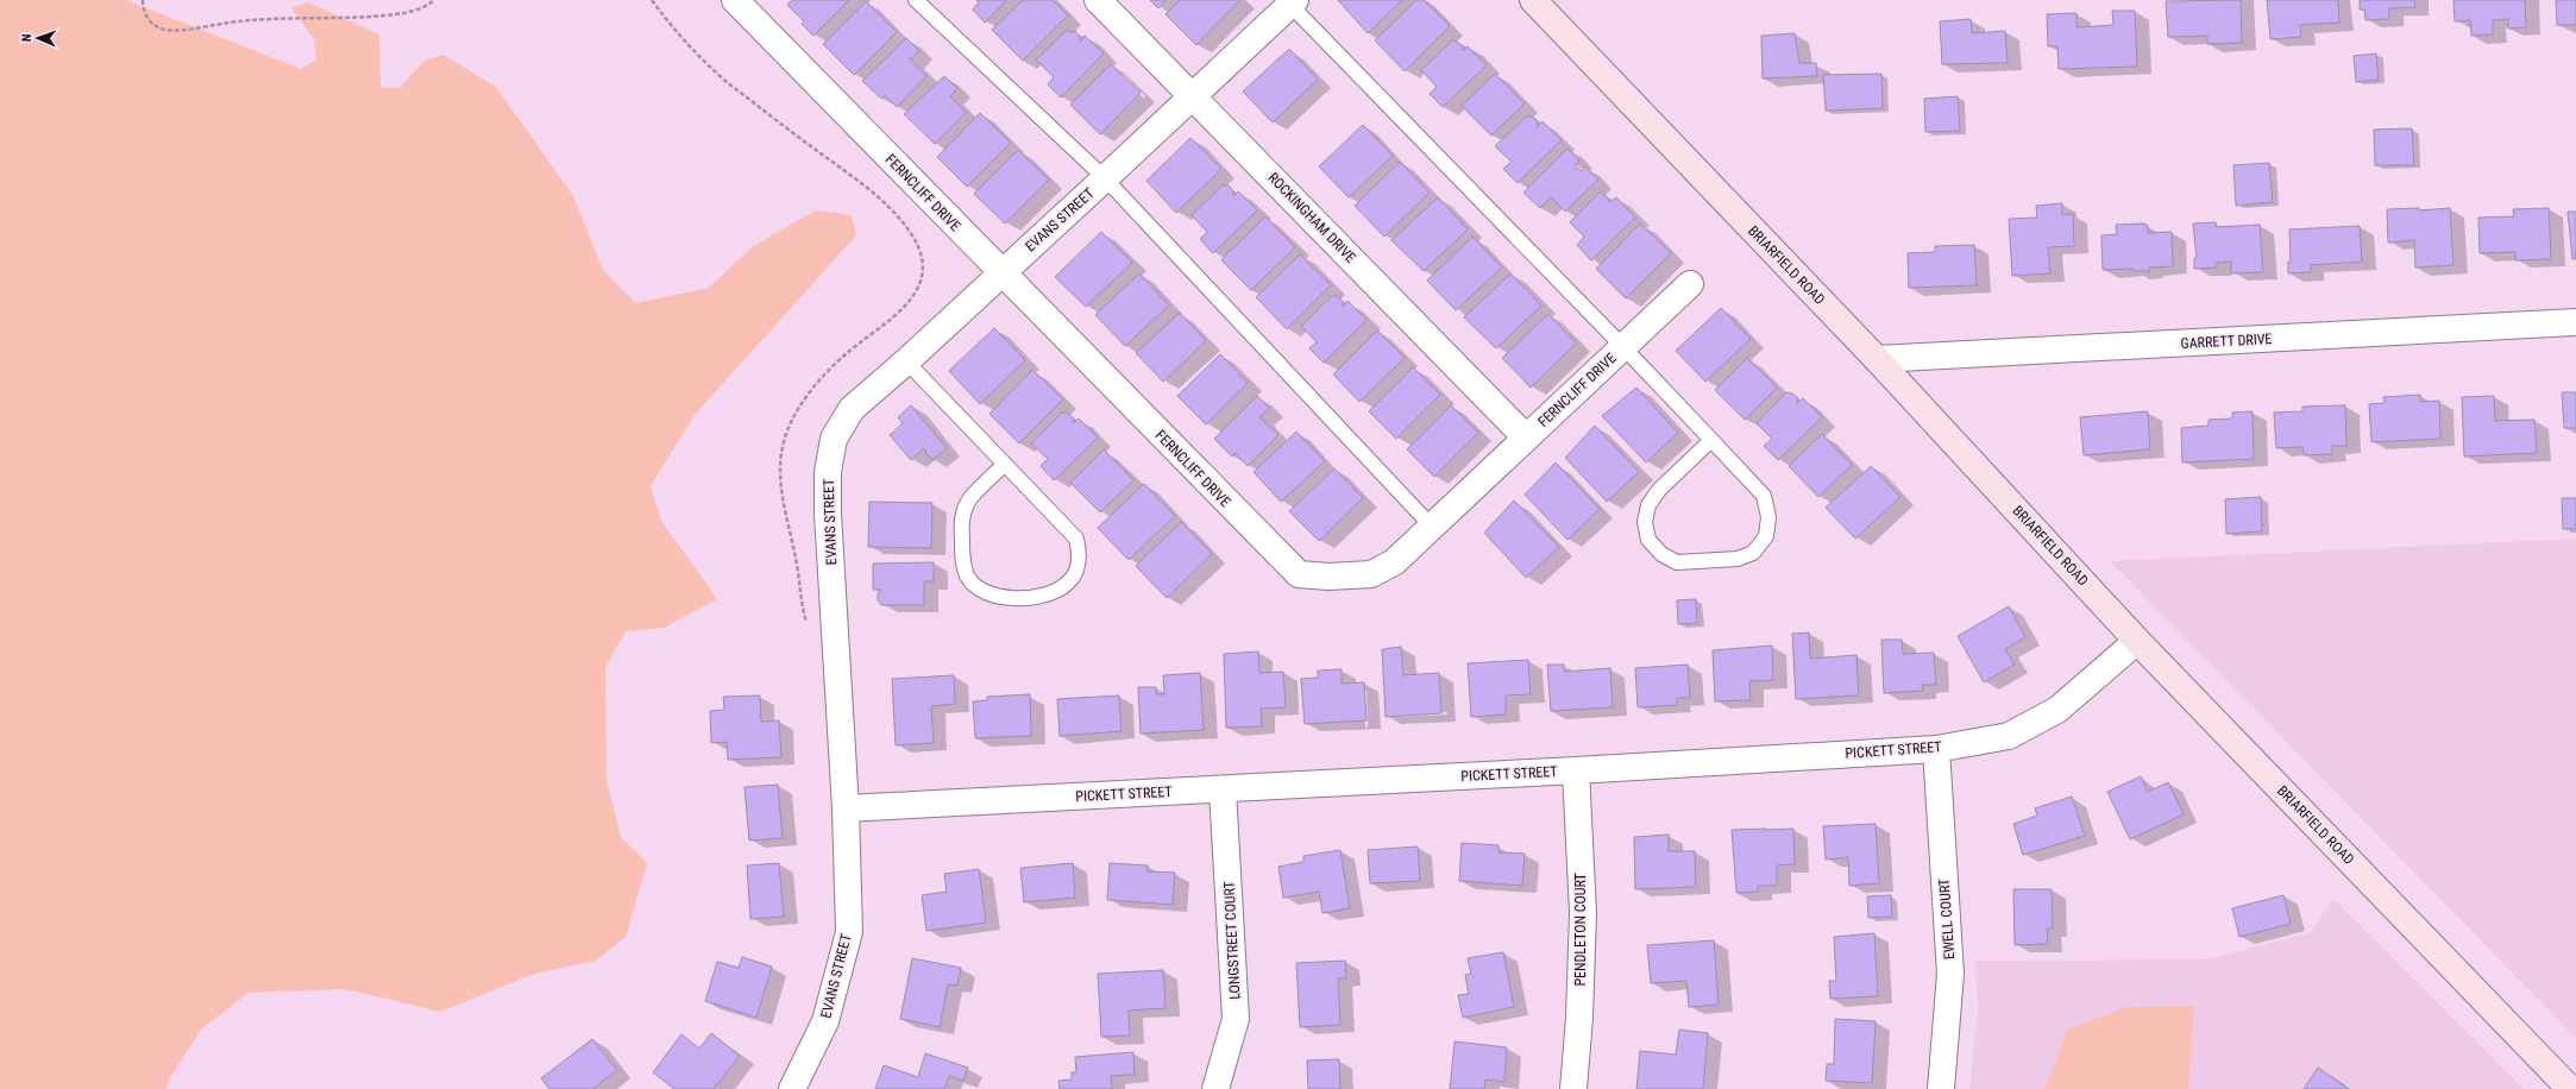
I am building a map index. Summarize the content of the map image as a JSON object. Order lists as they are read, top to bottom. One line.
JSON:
{"streets":{"main road":["BRIARFIELD ROAD"],"street":["FERNCLIFF DRIVE","ROCKINGHAM DRIVE","EVANS STREET","GARRETT DRIVE","PICKETT STREET","EWELL COURT","PENDLETON COURT","LONGSTREET COURT"]},"crossings":[["FERNCLIFF DRIVE","ROCKINGHAM DRIVE"],["FERNCLIFF DRIVE","EVANS STREET"],["ROCKINGHAM DRIVE","EVANS STREET"],["EVANS STREET","PICKETT STREET"],["BRIARFIELD ROAD","GARRETT DRIVE"],["BRIARFIELD ROAD","PICKETT STREET"],["PICKETT STREET","EWELL COURT"],["PICKETT STREET","PENDLETON COURT"],["PICKETT STREET","LONGSTREET COURT"]],"north":"left"}
